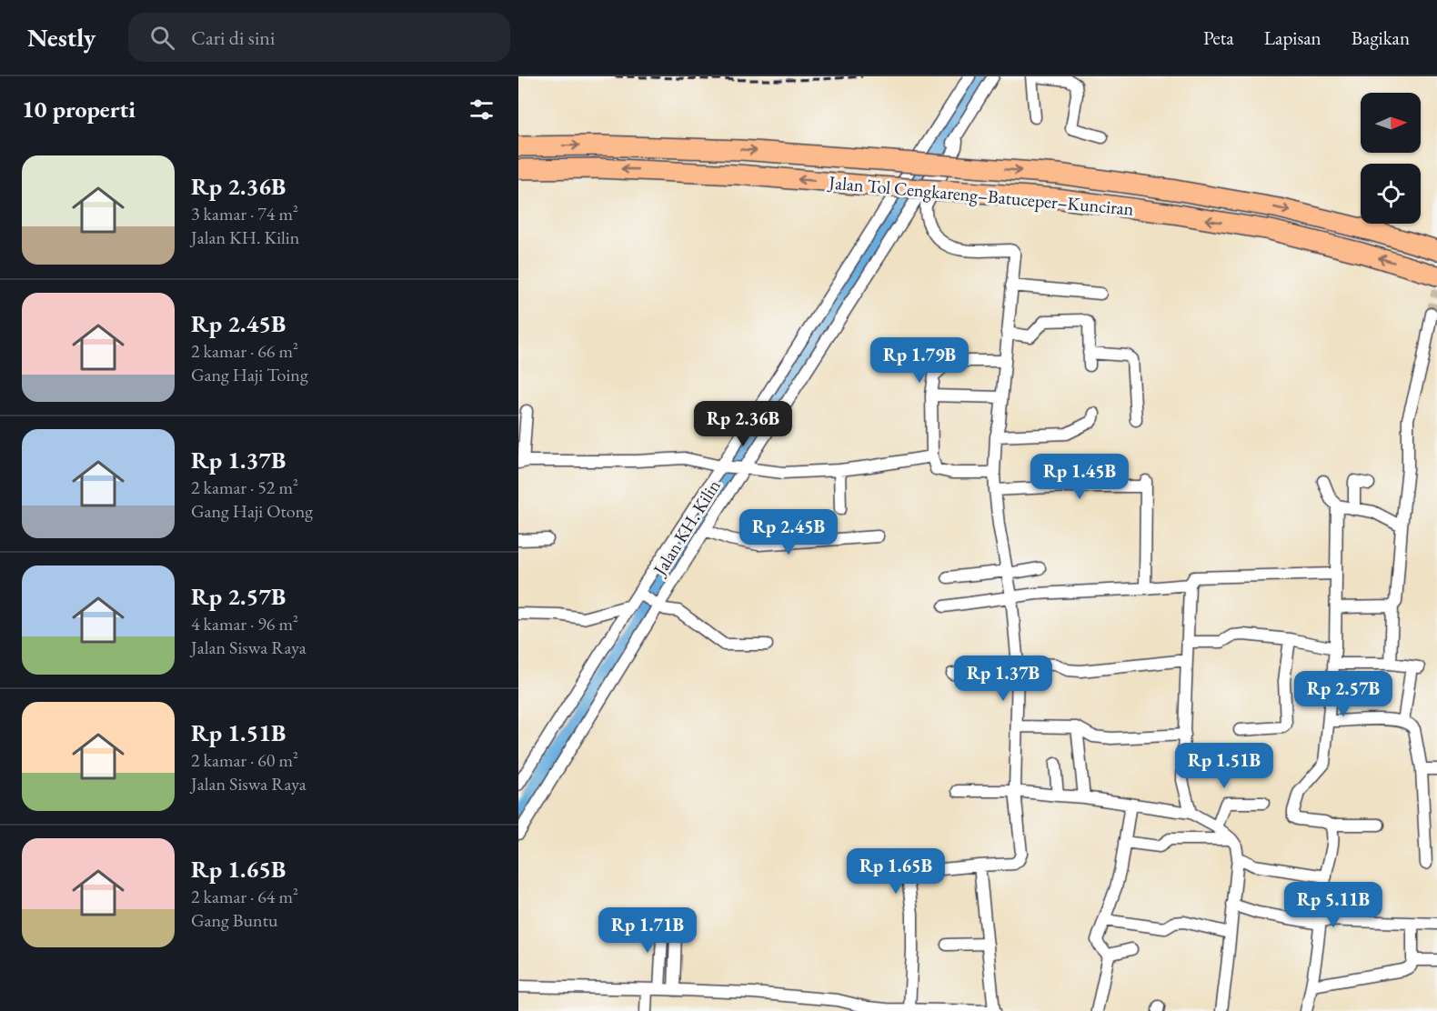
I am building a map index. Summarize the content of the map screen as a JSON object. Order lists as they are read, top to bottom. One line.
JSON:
{"streets":{"highway":["Jalan Tol Cengkareng–Batuceper–Kunciran"],"street":["Jalan KH. Kilin"]},"north":"right","page":{"header":"Nestly","search":"Cari di sini","nav":["Peta","Lapisan","Bagikan"],"heading":"10 properti","list":[{"name":"Rp 2.36B","note":"3 kamar · 74 m² · Jalan KH. Kilin"},{"name":"Rp 2.45B","note":"2 kamar · 66 m² · Gang Haji Toing"},{"name":"Rp 1.37B","note":"2 kamar · 52 m² · Gang Haji Otong"},{"name":"Rp 2.57B","note":"4 kamar · 96 m² · Jalan Siswa Raya"},{"name":"Rp 1.51B","note":"2 kamar · 60 m² · Jalan Siswa Raya"},{"name":"Rp 1.65B","note":"2 kamar · 64 m² · Gang Buntu"}],"price":["Rp 1.79B","Rp 2.36B","Rp 1.45B","Rp 2.45B","Rp 1.37B","Rp 2.57B","Rp 1.51B","Rp 1.65B","Rp 5.11B","Rp 1.71B"]}}
